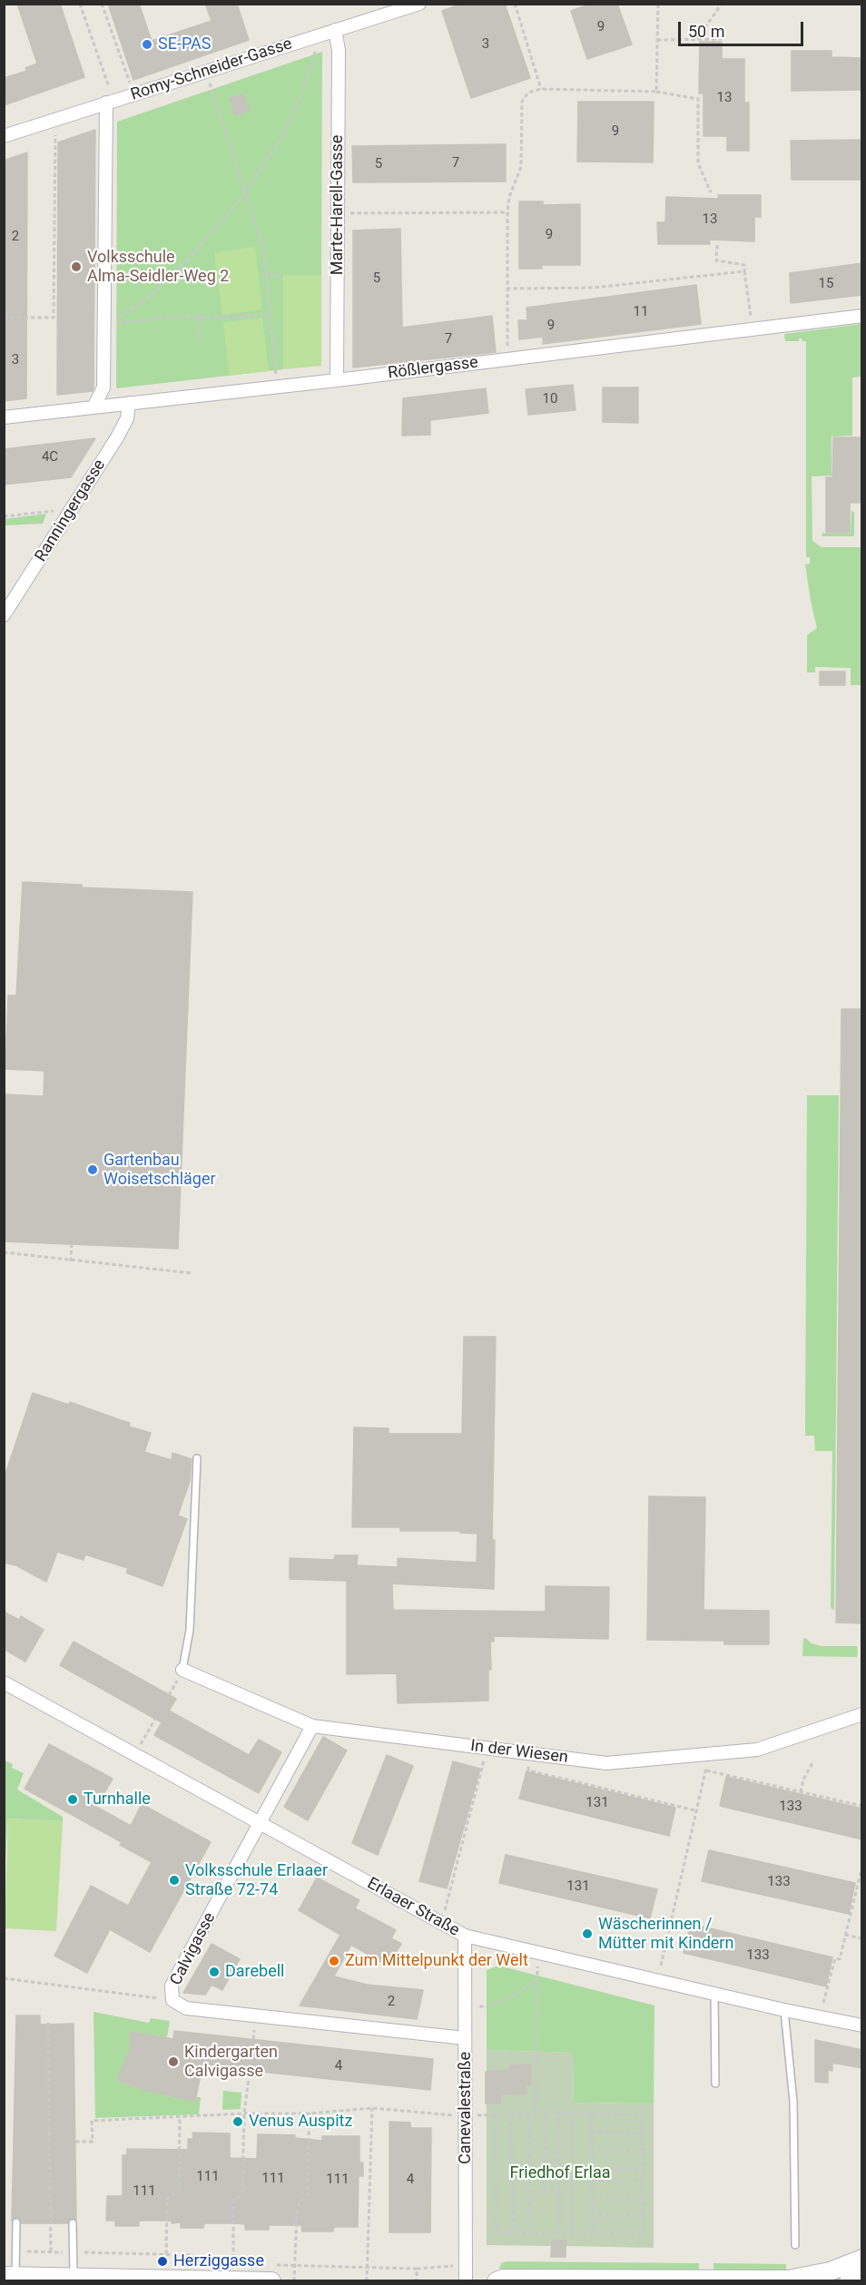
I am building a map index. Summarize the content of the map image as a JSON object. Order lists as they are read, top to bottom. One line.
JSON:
{"streets":{"street":["Romy-Schneider-Gasse","Marte-Harell-Gasse","Rößlergasse","Ranningergasse","In der Wiesen","Erlaaer Straße","Calvigasse","Canevalestraße"]},"crossings":[["Romy-Schneider-Gasse","Marte-Harell-Gasse"],["Marte-Harell-Gasse","Rößlergasse"],["Rößlergasse","Ranningergasse"],["In der Wiesen","Calvigasse"],["Erlaaer Straße","Calvigasse"],["Erlaaer Straße","Canevalestraße"],["Calvigasse","Canevalestraße"]],"parks":["Friedhof Erlaa"],"places":["SE-PAS","Volksschule Alma-Seidler-Weg 2","Gartenbau Woisetschläger","Turnhalle","Volksschule Erlaaer Straße 72-74","Wäscherinnen / Mütter mit Kindern","Zum Mittelpunkt der Welt","Darebell","Kindergarten Calvigasse","Venus Auspitz","Herziggasse"],"house_numbers":["9","3","13","9","7","5","13","9","2","5","15","11","9","7","3","10","4C","131","133","133","131","133","2","4","111","111","111","4","111"],"scale_bar":"50 m"}
